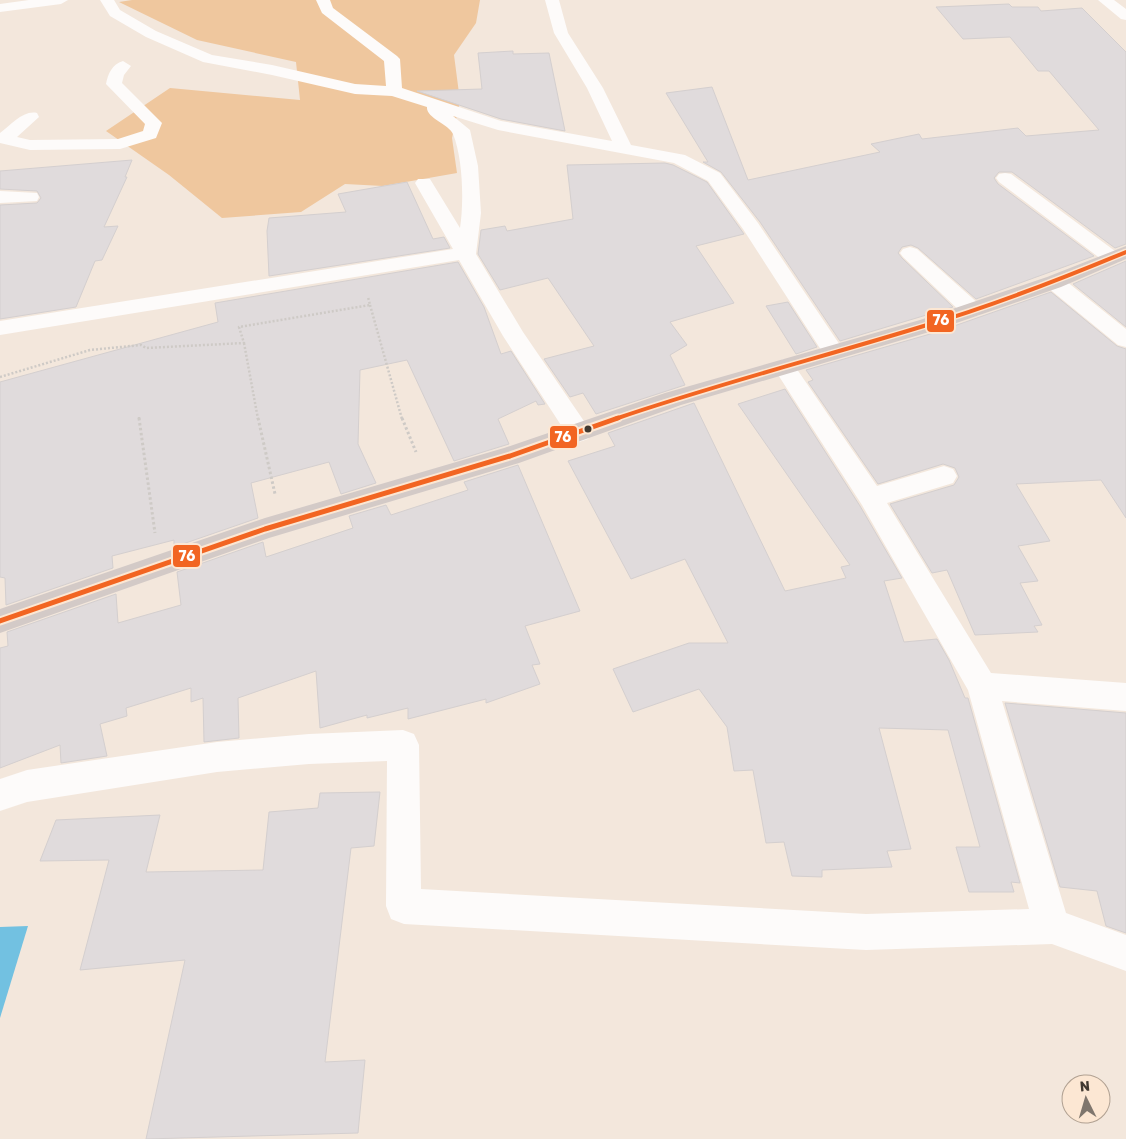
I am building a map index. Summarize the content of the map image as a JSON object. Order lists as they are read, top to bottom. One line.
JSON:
{"lines":["transit line 76"],"north":"top"}
